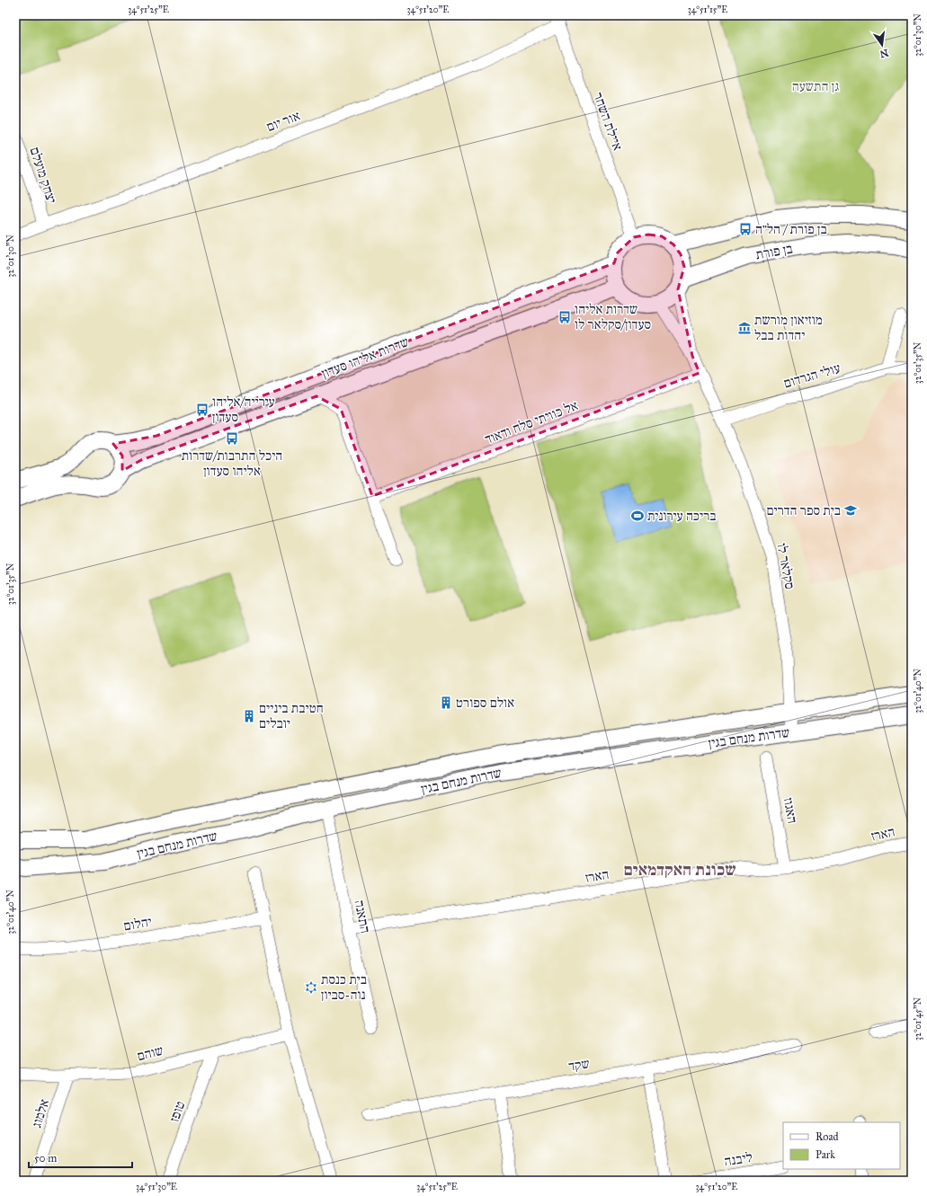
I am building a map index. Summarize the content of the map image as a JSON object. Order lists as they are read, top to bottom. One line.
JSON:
{"streets":{"street":["אור יום","איילת השחר","יצחק מועלם","בן פורת","שדרות אליהו סעדון","עולי הגרדום","אל כוויתי סלח ודאוד","סקלאר לו","שדרות מנחם בגין","האגוז","הארז","התאנה","יהלום","שוהם","שקד","טופז","אלמוג","ליבנה"]},"crossings":[["אור יום","איילת השחר"],["אור יום","יצחק מועלם"],["איילת השחר","בן פורת"],["איילת השחר","שדרות אליהו סעדון"],["איילת השחר","סקלאר לו"],["בן פורת","שדרות אליהו סעדון"],["בן פורת","סקלאר לו"],["שדרות אליהו סעדון","סקלאר לו"],["עולי הגרדום","סקלאר לו"],["אל כוויתי סלח ודאוד","סקלאר לו"],["סקלאר לו","שדרות מנחם בגין"],["שדרות מנחם בגין","התאנה"],["האגוז","הארז"],["הארז","התאנה"],["שוהם","טופז"],["שוהם","אלמוג"]],"districts":["שכונת האקדמאים"],"parks":["גן התשעה"],"places":{"bus stop":["בן פורת / הל״ה","שדרות אליהו סעדון/סקלאר לו","עירייה/אליהו סעדון","היכל התרבות/שדרות אליהו סעדון"],"museum":["מוזיאון מורשת יהדות בבל"],"school or university":["בית ספר הדרים"],"sports":["בריכה עירונית"],"building":["אולם ספורט","חטיבת ביניים יובלים"],"synagogue":["בית כנסת נוה-סביון"]},"legend":["Road","Park"],"scale_bar":"50 m","north":"bottom","coordinates":["34°51'25\"E","34°51'20\"E","34°51'15\"E","32°01'30\"N","32°01'35\"N","32°01'40\"N","32°01'45\"N","34°51'30\"E"]}
